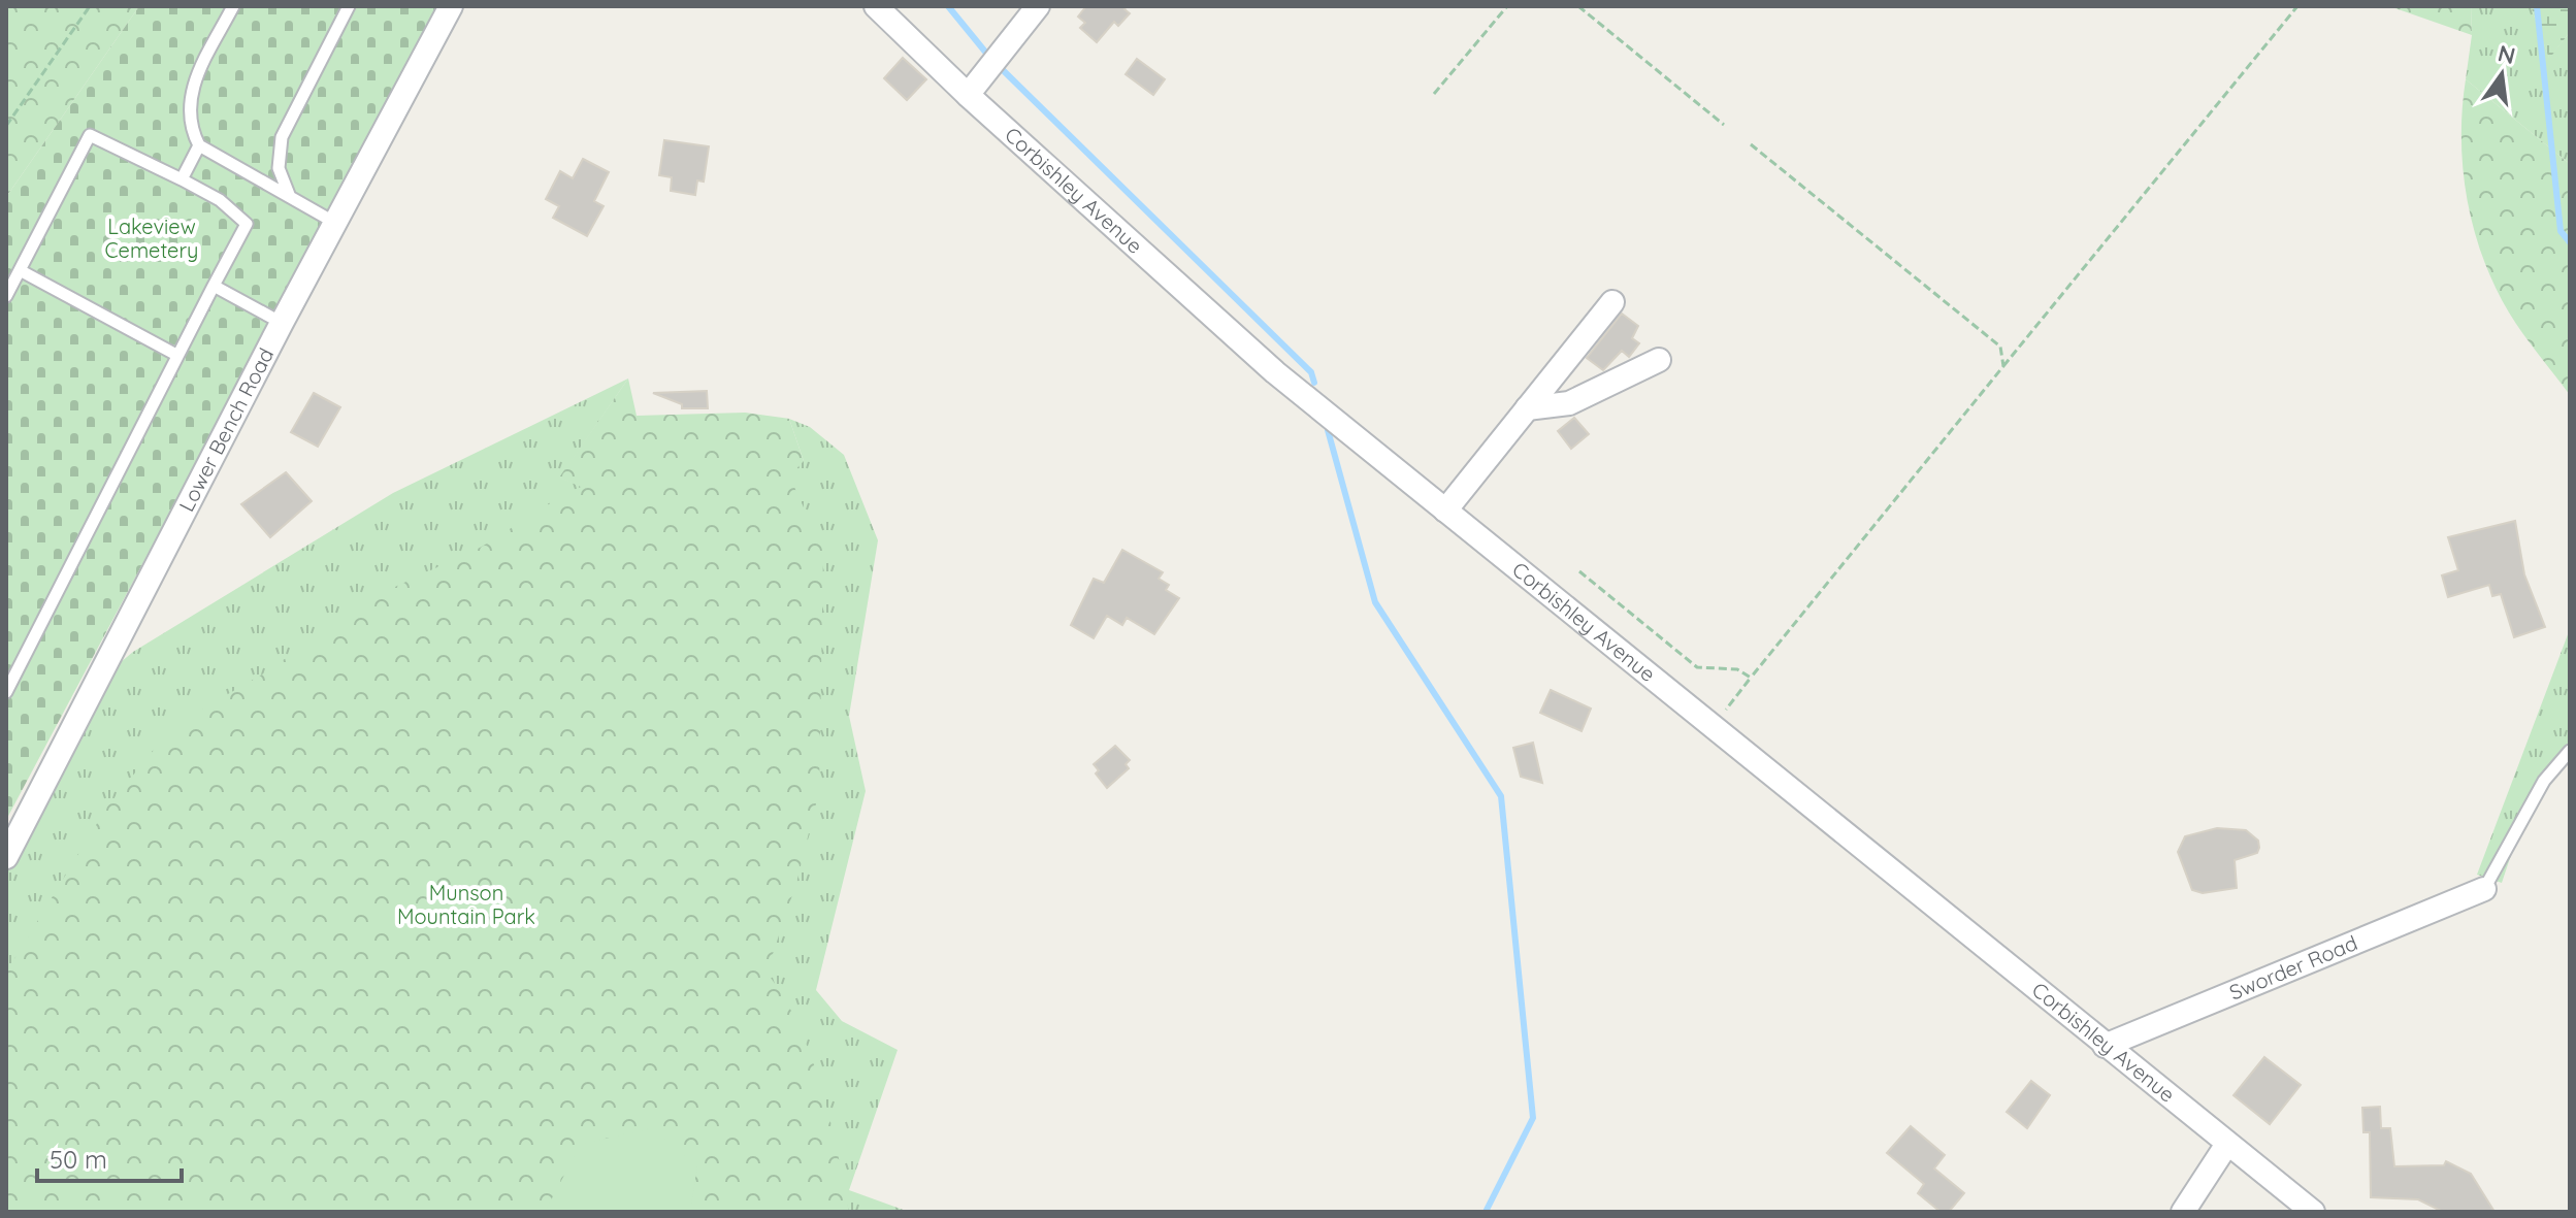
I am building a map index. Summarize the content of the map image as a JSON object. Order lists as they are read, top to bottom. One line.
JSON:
{"streets":{"street":["Corbishley Avenue","Lower Bench Road","Sworder Road"]},"crossings":[["Corbishley Avenue","Sworder Road"]],"parks":["Lakeview Cemetery","Munson Mountain Park"],"scale_bar":"50 m","north":"top"}
